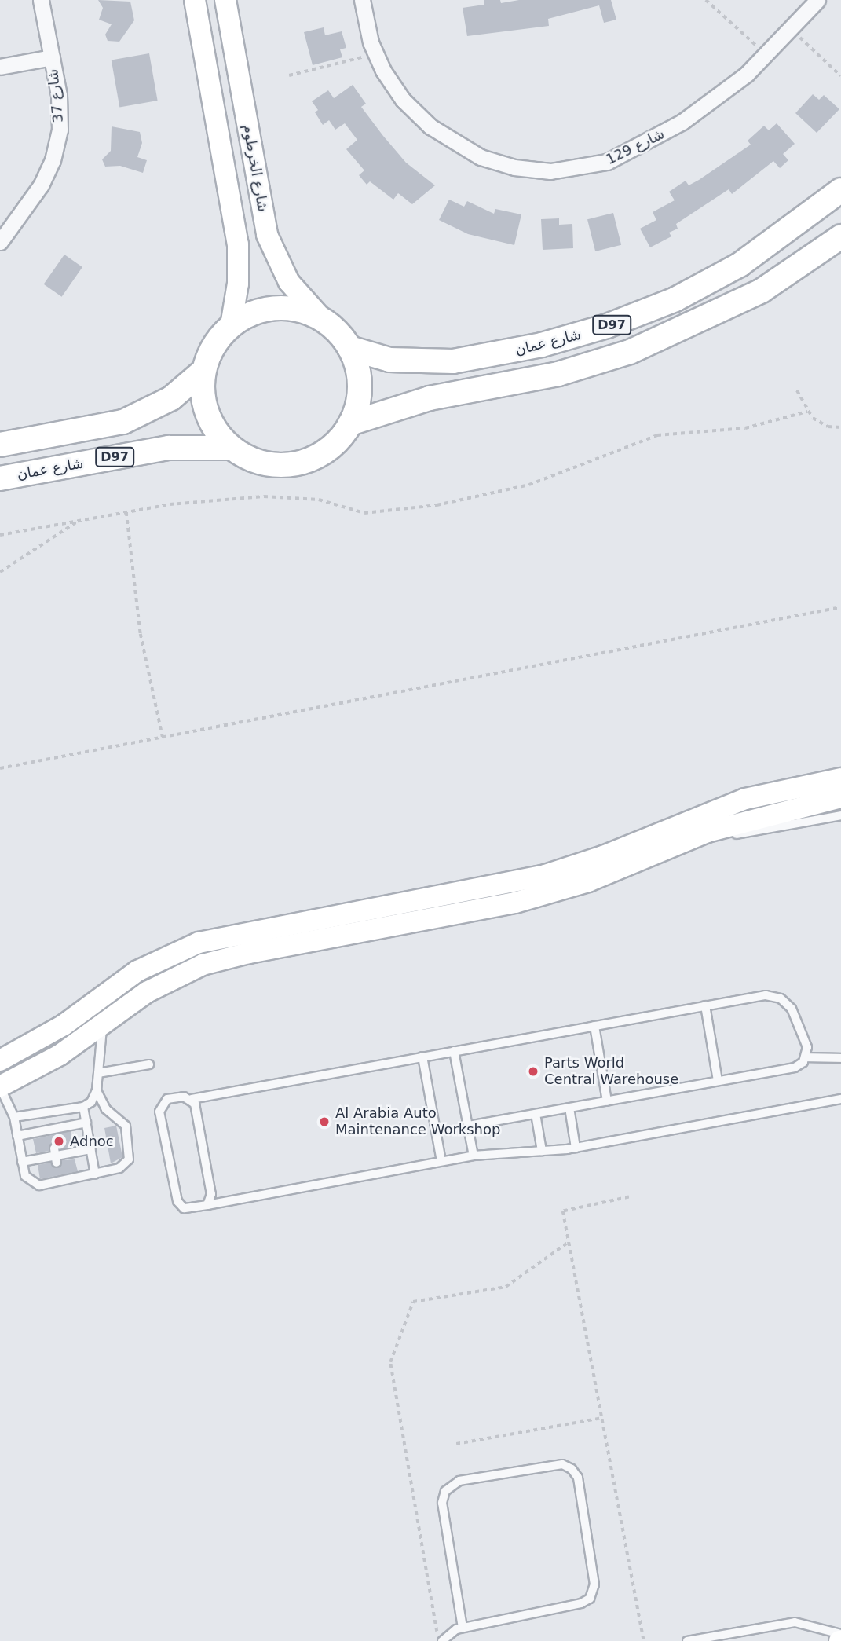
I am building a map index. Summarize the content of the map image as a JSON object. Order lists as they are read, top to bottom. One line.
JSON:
{"streets":{"main road":["D97","شارع عمان"],"street":["شارع 37","شارع 129","شارع الخرطوم"]},"crossings":[["شارع الخرطوم","D97"],["شارع الخرطوم","شارع عمان"],["D97","شارع عمان"]],"places":["Parts World Central Warehouse","Al Arabia Auto Maintenance Workshop","Adnoc"]}
